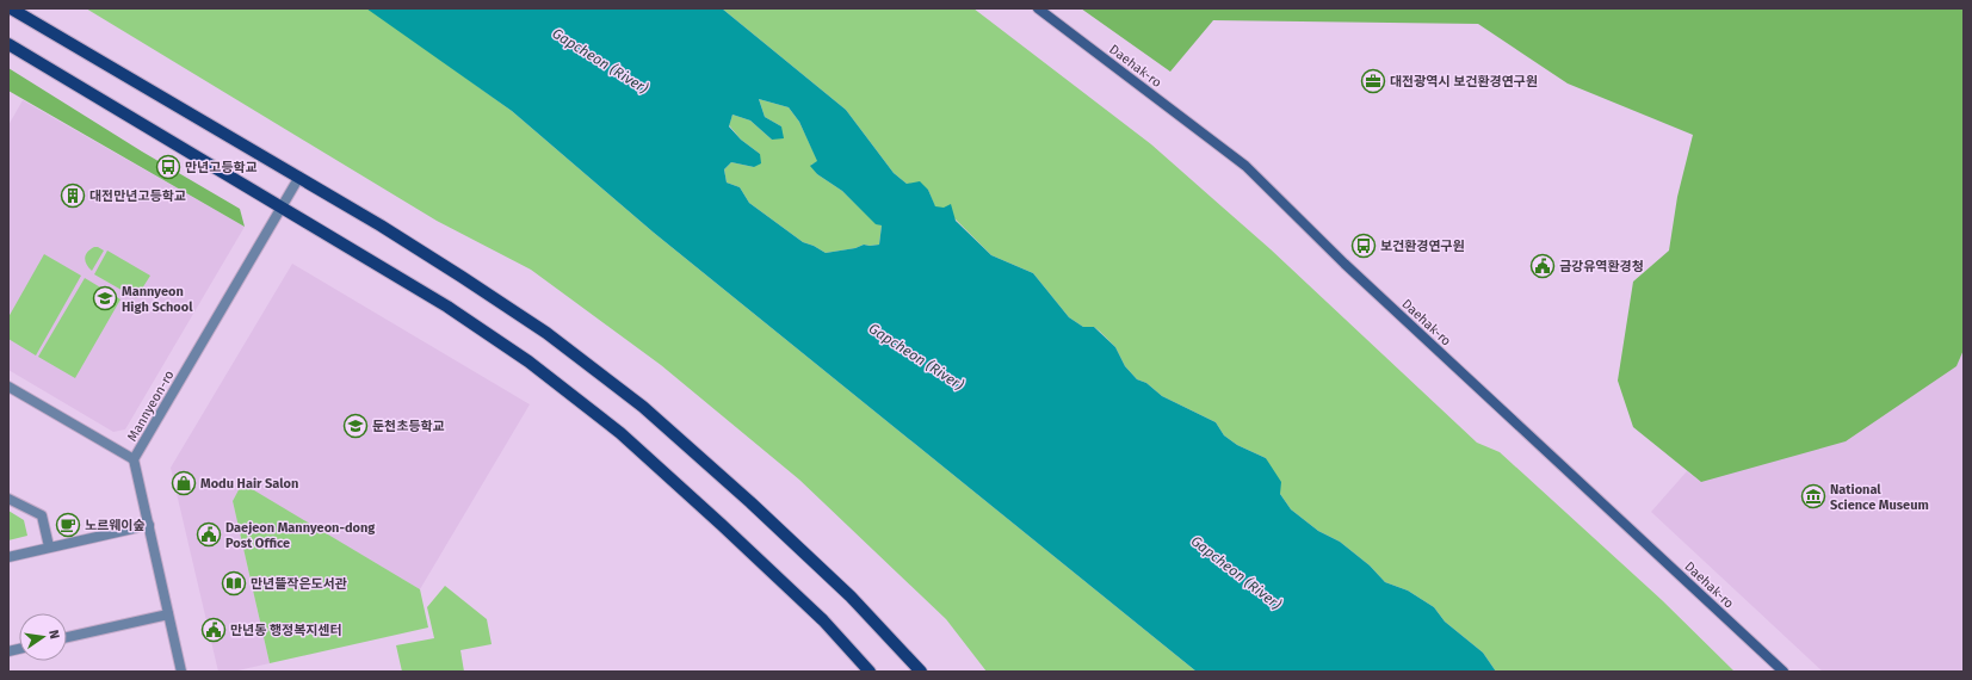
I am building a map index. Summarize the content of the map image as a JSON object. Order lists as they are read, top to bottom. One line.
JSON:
{"streets":{"main road":["Daehak-ro"],"street":["Mannyeon-ro"]},"water":["Gapcheon (River)"],"places":{"office":["대전광역시 보건환경연구원"],"bus stop":["만년고등학교","보건환경연구원"],"building":["대전만년고등학교"],"public building":["금강유역환경청","Daejeon Mannyeon-dong Post Office","만년동 행정복지센터"],"school or university":["Mannyeon High School","둔천초등학교"],"shop":["Modu Hair Salon"],"museum":["National Science Museum"],"cafe":["노르웨이숲"],"library":["만년뜰작은도서관"]},"north":"right"}
